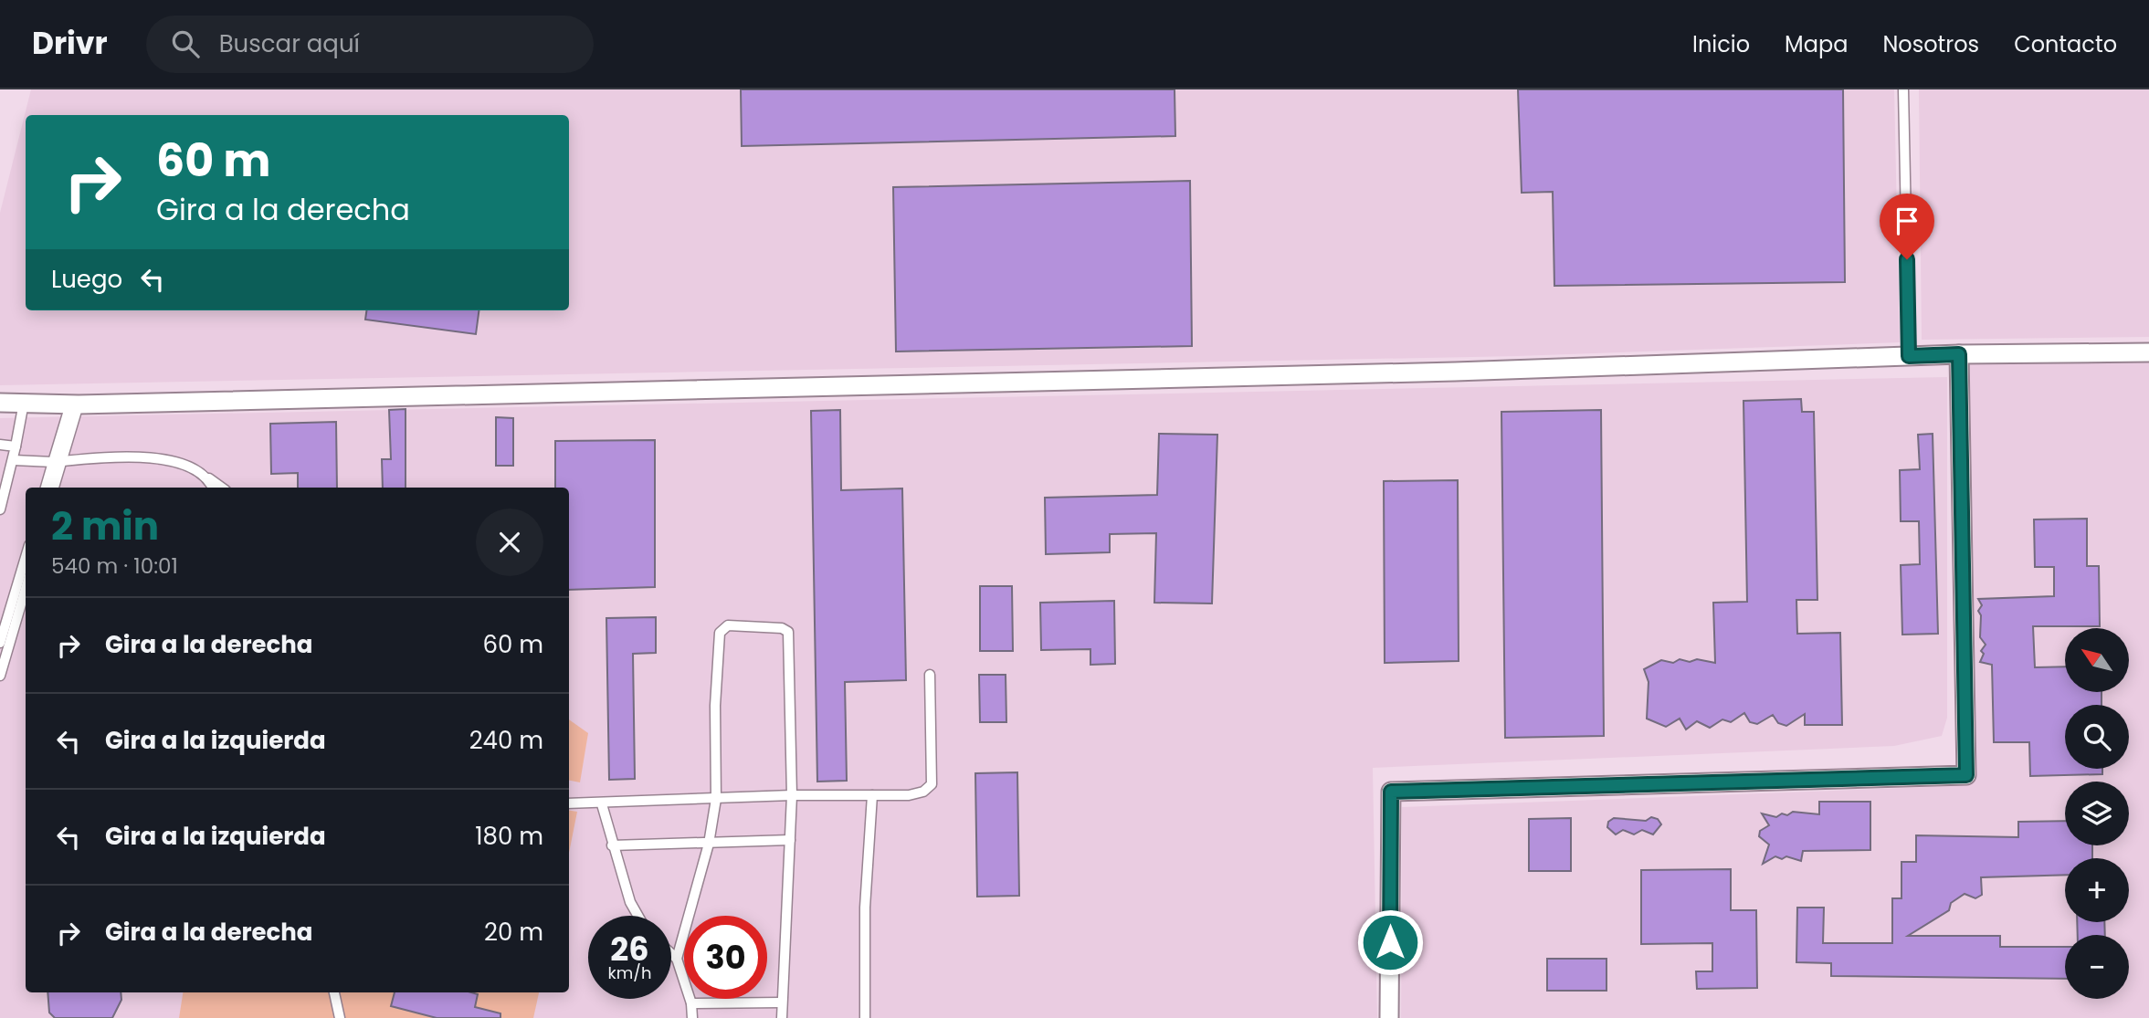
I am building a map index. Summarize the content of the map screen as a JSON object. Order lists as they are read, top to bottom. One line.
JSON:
{"north":"top left","page":{"header":"Drivr","search":"Buscar aquí","nav":["Inicio","Mapa","Nosotros","Contacto"],"turn":["60 m","Gira a la derecha"],"then":"Luego","heading":["2 min","540 m · 10:01"],"list":[{"name":"Gira a la derecha","value":"60 m"},{"name":"Gira a la izquierda","value":"240 m"},{"name":"Gira a la izquierda","value":"180 m"},{"name":"Gira a la derecha","value":"20 m"}],"map_buttons":["+","−"],"speed":"26 km/h","limit":"30"}}
